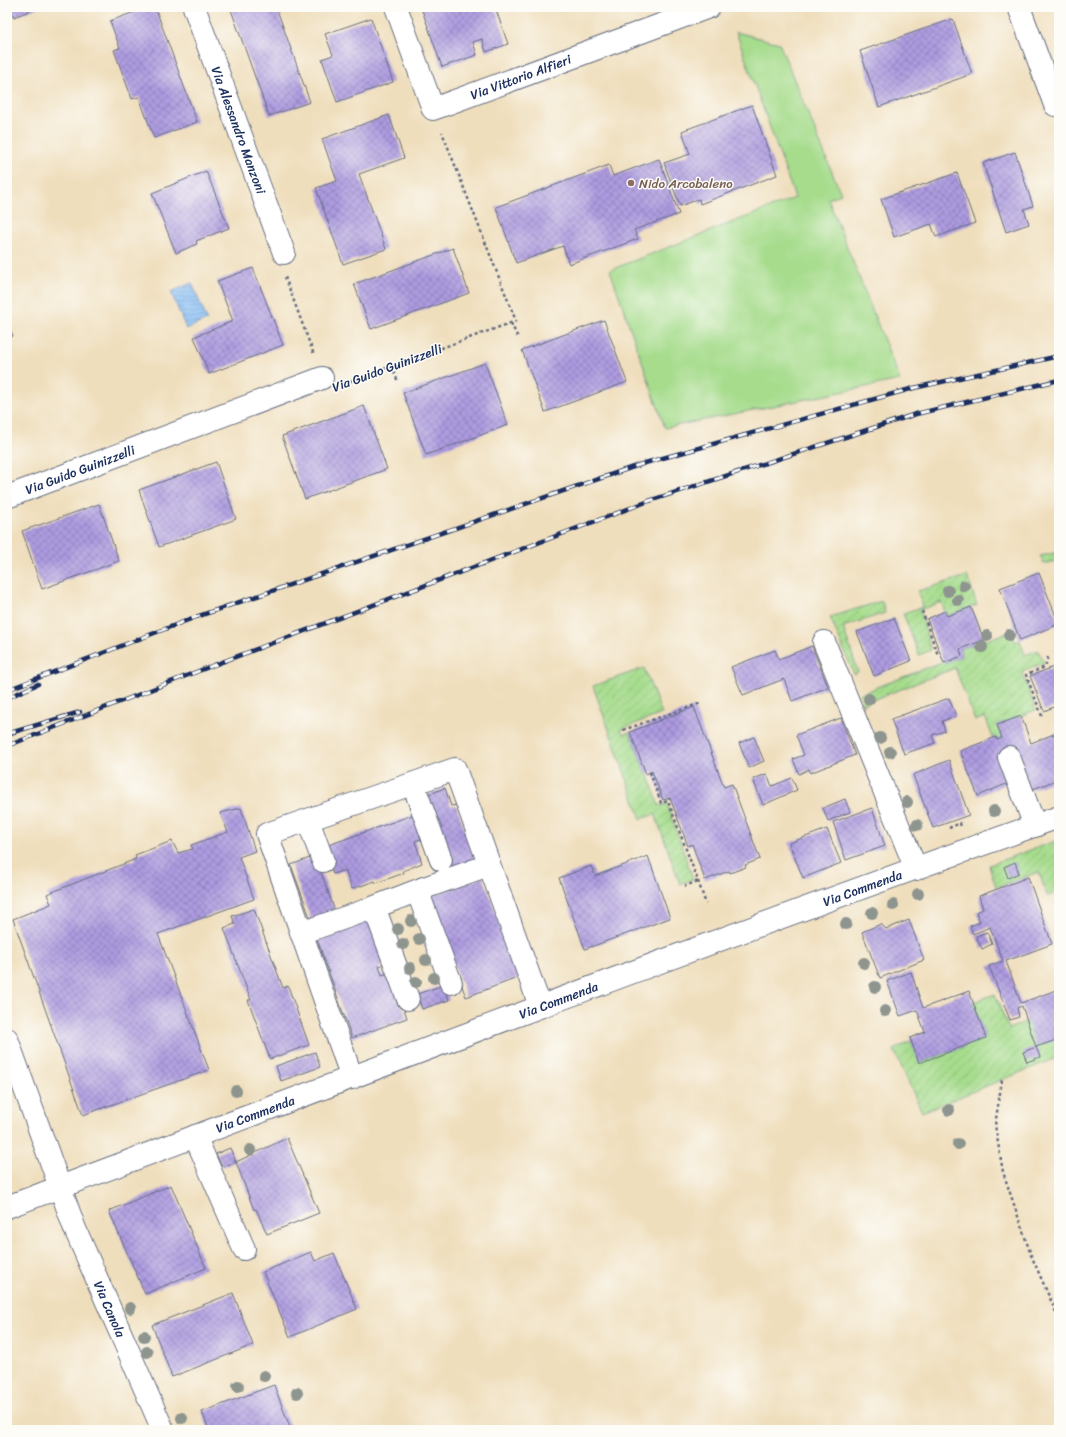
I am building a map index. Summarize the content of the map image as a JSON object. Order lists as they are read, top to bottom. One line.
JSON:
{"streets":{"street":["Via Vittorio Alfieri","Via Alessandro Manzoni","Via Guido Guinizzelli","Via Commenda","Via Canola"]},"crossings":[["Via Commenda","Via Canola"]],"places":["Nido Arcobaleno"]}
